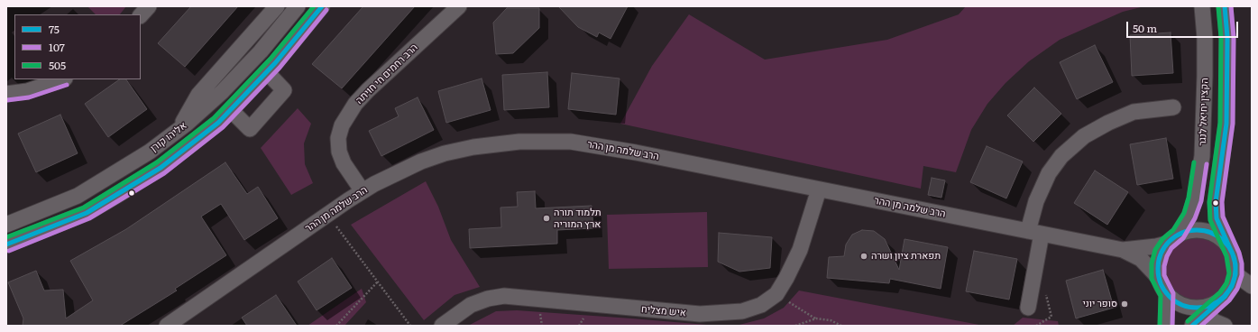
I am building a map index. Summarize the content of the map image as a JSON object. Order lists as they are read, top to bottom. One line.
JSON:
{"streets":{"street":["הרב רחמים חי חויתה","הקצין יחיאל לנגר","אליהו קורן","הרב שלמה מן ההר","איש מצליח"]},"crossings":[["הרב רחמים חי חויתה","הרב שלמה מן ההר"],["הרב שלמה מן ההר","איש מצליח"]],"places":["תלמוד תורה ארץ המוריה","תפארת ציון ושרה","סופר יוני"],"lines":["transit line 75","transit line 107","transit line 505"],"legend":["75","107","505"],"scale_bar":"50 m"}
